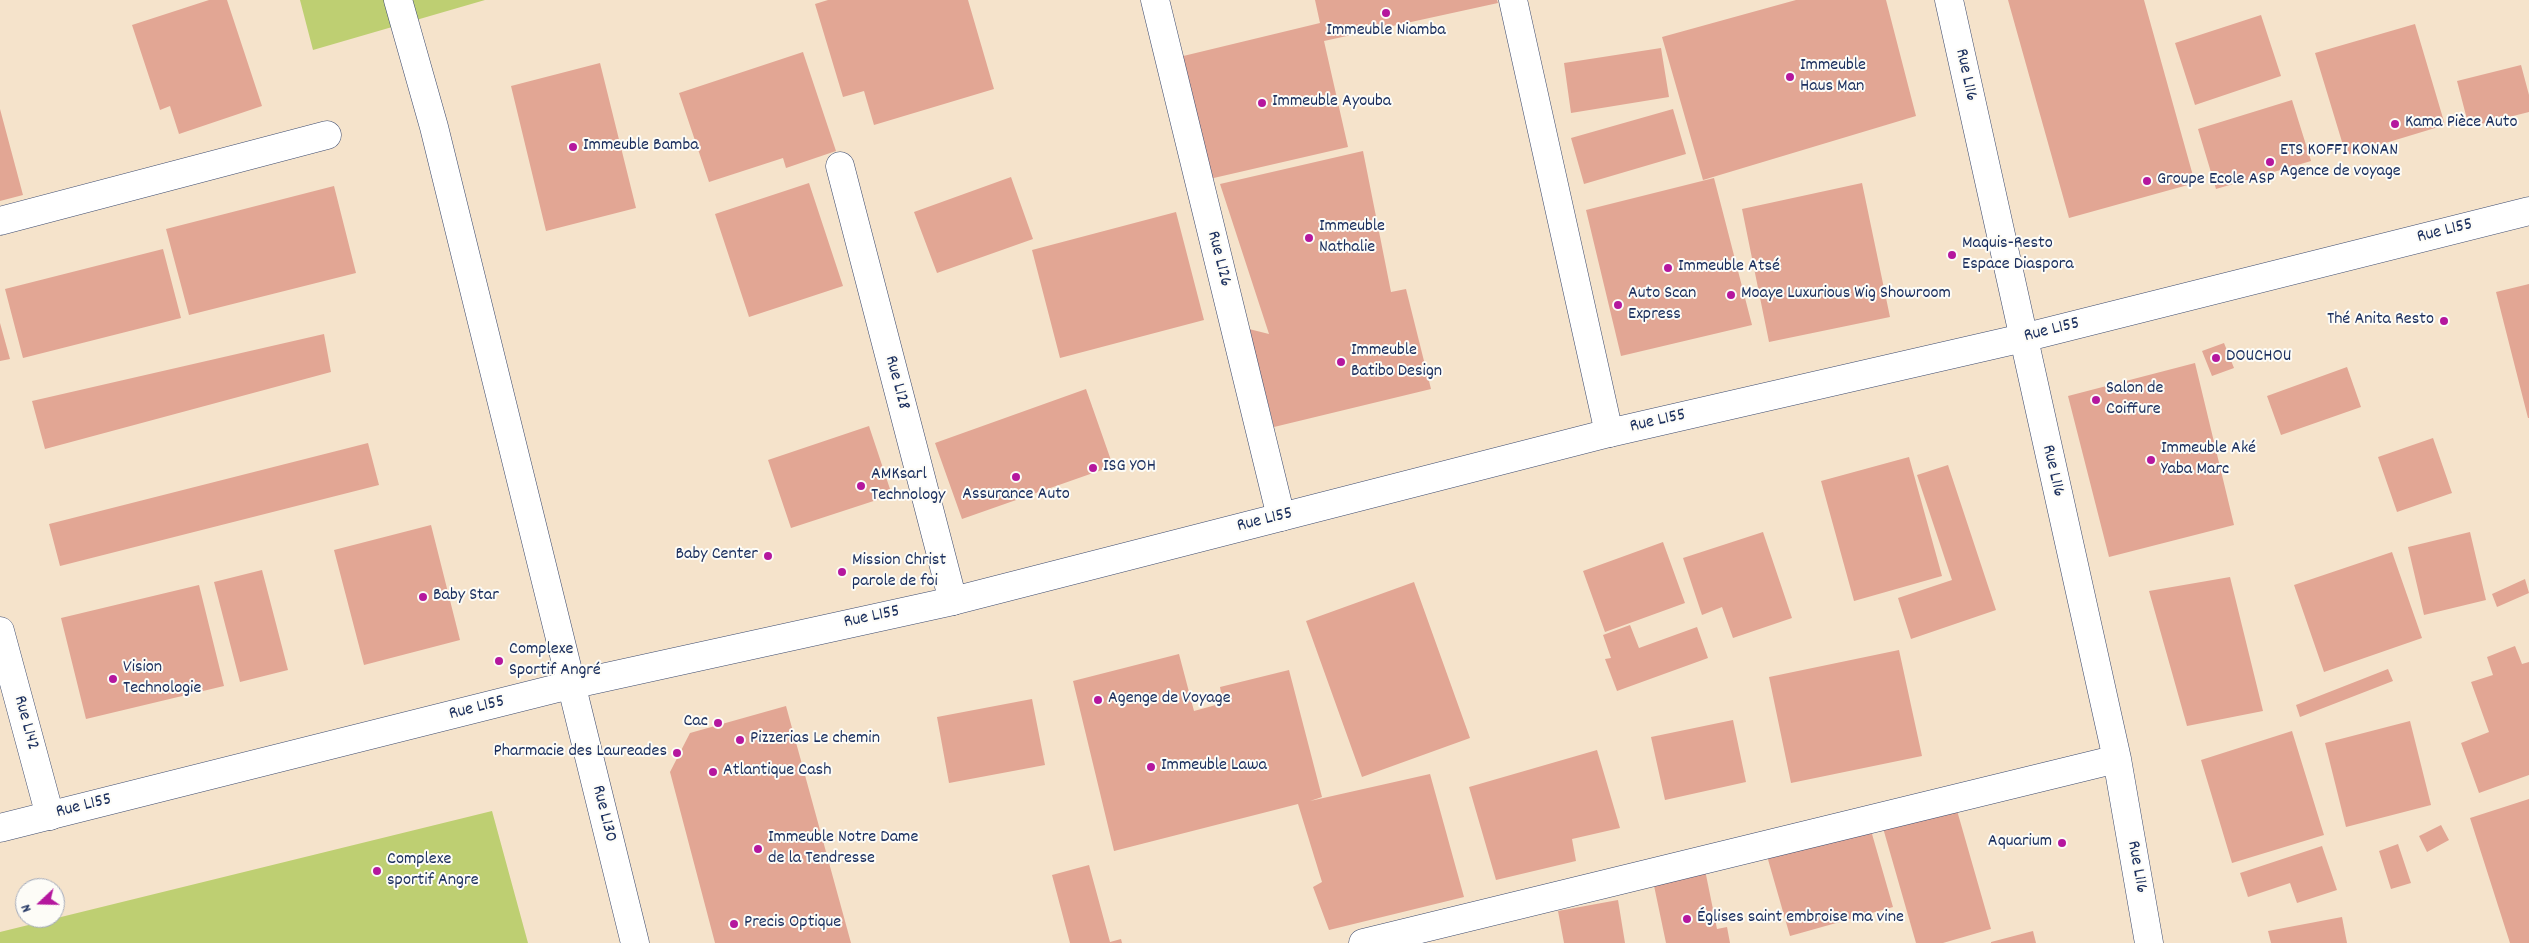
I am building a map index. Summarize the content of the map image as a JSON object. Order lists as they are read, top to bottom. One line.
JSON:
{"streets":{"street":["Rue L116","Rue L155","Rue L126","Rue L128","Rue L142","Rue L130"]},"crossings":[["Rue L116","Rue L155"],["Rue L155","Rue L126"],["Rue L155","Rue L128"],["Rue L155","Rue L142"],["Rue L155","Rue L130"]],"places":["Immeuble Niamba","Immeuble Haus Man","Immeuble Ayouba","Kama Pièce Auto","Immeuble Bamba","ETS KOFFI KONAN Agence de voyage","Groupe Ecole ASP","Immeuble Nathalie","Maquis-Resto Espace Diaspora","Immeuble Atsé","Moaye Luxurious Wig Showroom","Auto Scan Express","Thé Anita Resto","DOUCHOU","Immeuble Batibo Design","Salon de Coiffure","Immeuble Aké Yaba Marc","ISG YOH","Assurance Auto","AMKsarl Technology","Baby Center","Mission Christ parole de foi","Baby Star","Complexe Sportif Angré","Vision Technologie","Agenge de Voyage","Cac","Pizzerias Le chemin","Pharmacie des Laureades","Immeuble Lawa","Atlantique Cash","Aquarium","Immeuble Notre Dame de la Tendresse","Complexe sportif Angre","Églises saint embroise ma vine","Precis Optique"],"north":"left"}
